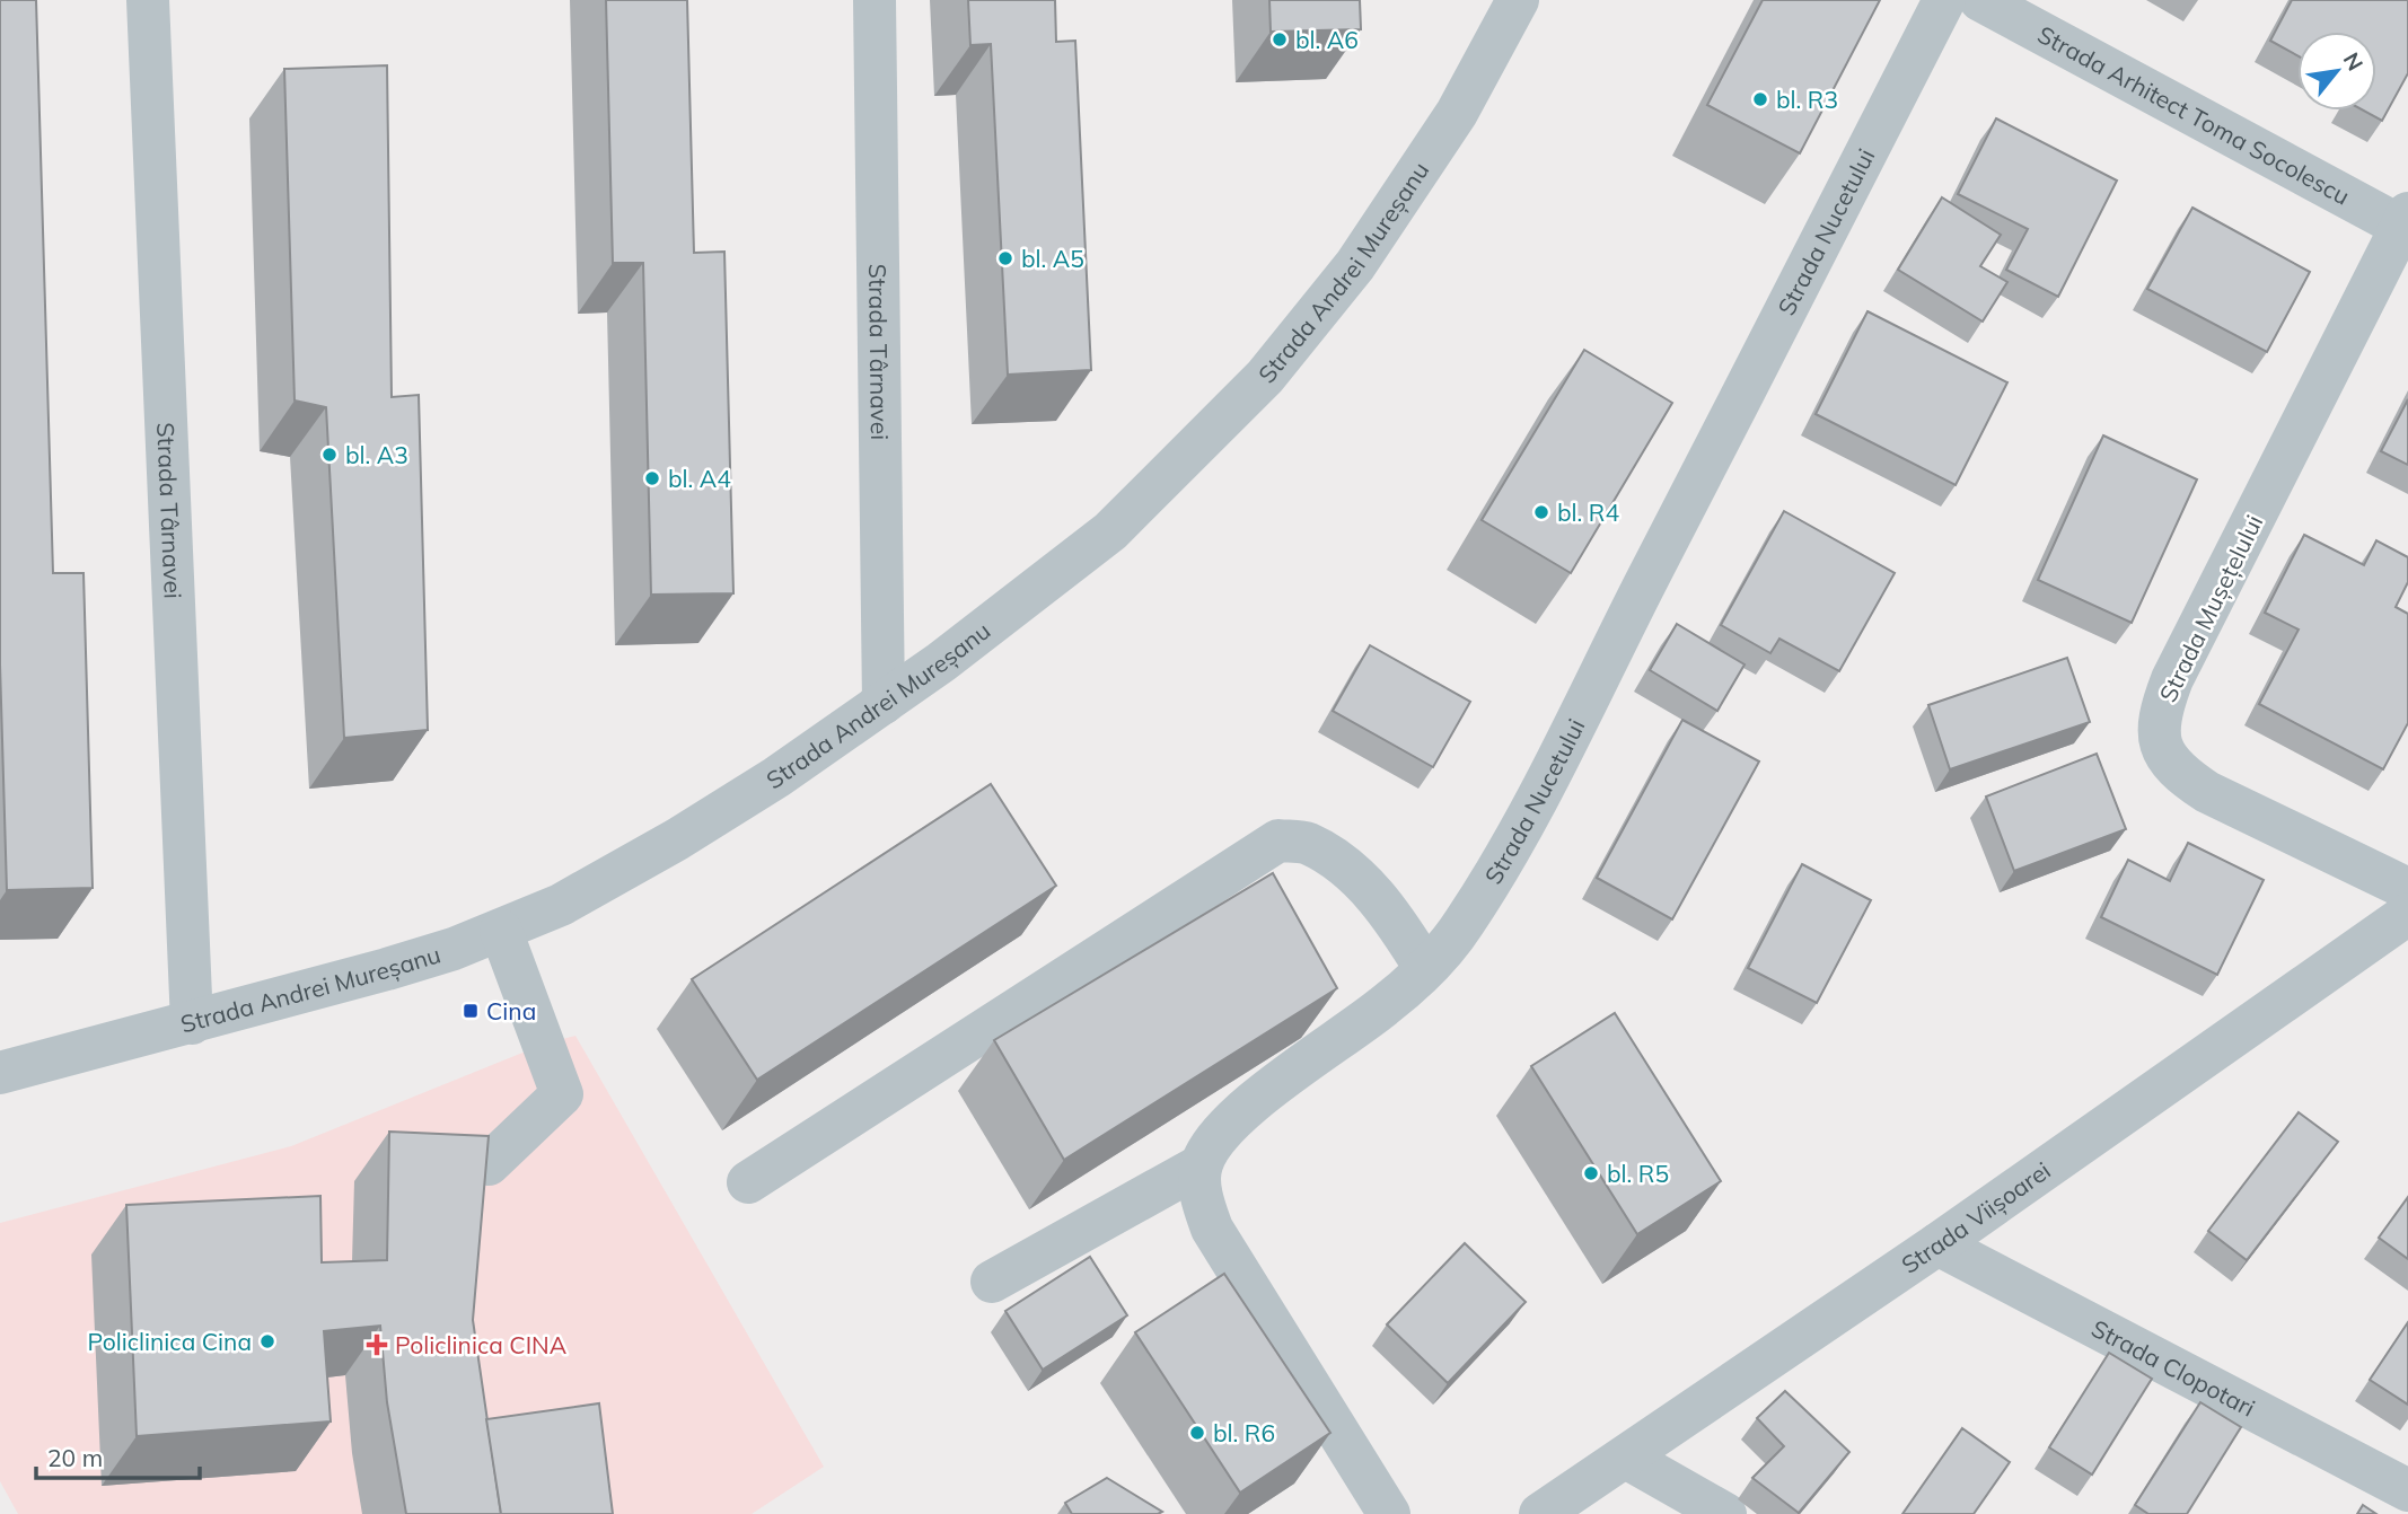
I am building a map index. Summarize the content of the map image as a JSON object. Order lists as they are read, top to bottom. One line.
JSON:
{"streets":{"street":["Strada Arhitect Toma Socolescu","Strada Nucetului","Strada Andrei Mureșanu","Strada Târnavei","Strada Mușețelului","Strada Viișoarei","Strada Clopotari"]},"crossings":[["Strada Arhitect Toma Socolescu","Strada Mușețelului"],["Strada Andrei Mureșanu","Strada Târnavei"],["Strada Viișoarei","Strada Clopotari"]],"places":{"other":["bl. A6","bl. R3","bl. A5","bl. A3","bl. A4","bl. R4","bl. R5","Policlinica Cina","bl. R6"],"transit":["Cina"],"health":["Policlinica CINA"]},"scale_bar":"20 m","north":"top right"}
